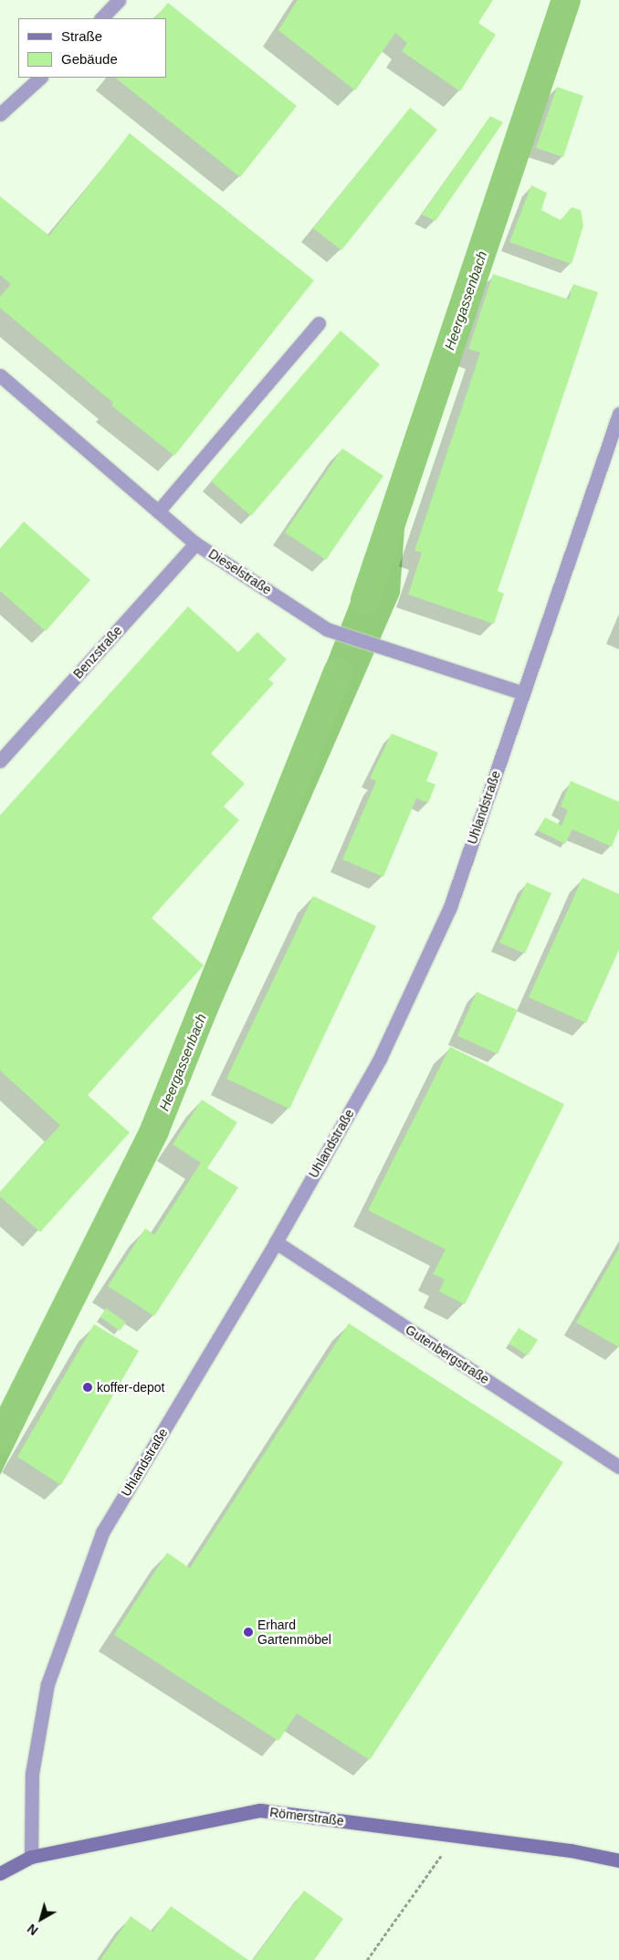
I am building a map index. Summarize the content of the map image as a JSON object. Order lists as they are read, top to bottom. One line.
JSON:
{"streets":{"main road":["Römerstraße"],"street":["Dieselstraße","Benzstraße","Uhlandstraße","Gutenbergstraße"]},"crossings":[["Dieselstraße","Benzstraße"],["Dieselstraße","Uhlandstraße"],["Uhlandstraße","Gutenbergstraße"],["Uhlandstraße","Römerstraße"]],"water":["Heergassenbach"],"places":["koffer-depot","Erhard Gartenmöbel"],"legend":["Straße","Gebäude"],"north":"bottom left"}
